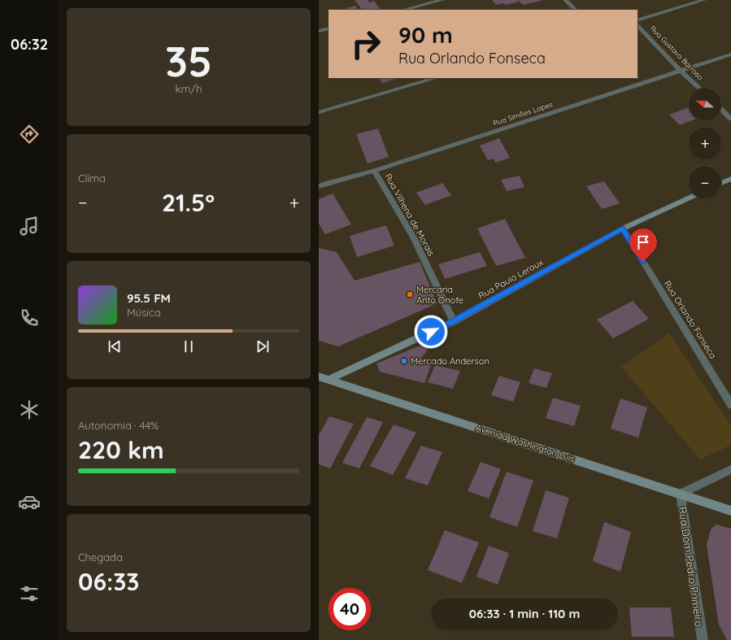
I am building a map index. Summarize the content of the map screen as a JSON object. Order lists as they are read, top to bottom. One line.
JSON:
{"streets":{"street":["Rua Gustavo Barroso","Rua Simões Lopes","Rua Vilhena de Morais","Rua Paulo Leroux","Rua Orlando Fonseca","Avenida Washington Luís","Rua Dom Pedro Primeiro"]},"crossings":[["Rua Gustavo Barroso","Rua Simões Lopes"],["Rua Simões Lopes","Rua Vilhena de Morais"],["Rua Vilhena de Morais","Rua Paulo Leroux"],["Rua Paulo Leroux","Rua Orlando Fonseca"],["Rua Paulo Leroux","Avenida Washington Luís"],["Avenida Washington Luís","Rua Dom Pedro Primeiro"]],"places":["Mercaria Anto Onofe","Mercado Anderson"],"north":"left","page":{"tabs":"06:32","tile":[["35","km/h"],"Clima",["Autonomia · 44%","220 km"],["Chegada","06:33"]],"turn":["90 m","Rua Orlando Fonseca"],"map_buttons":["+","−"],"heat":["−","21.5°","+"],"song":["95.5 FM","Música"],"limit":"40","trip":"06:33 · 1 min · 110 m"}}
